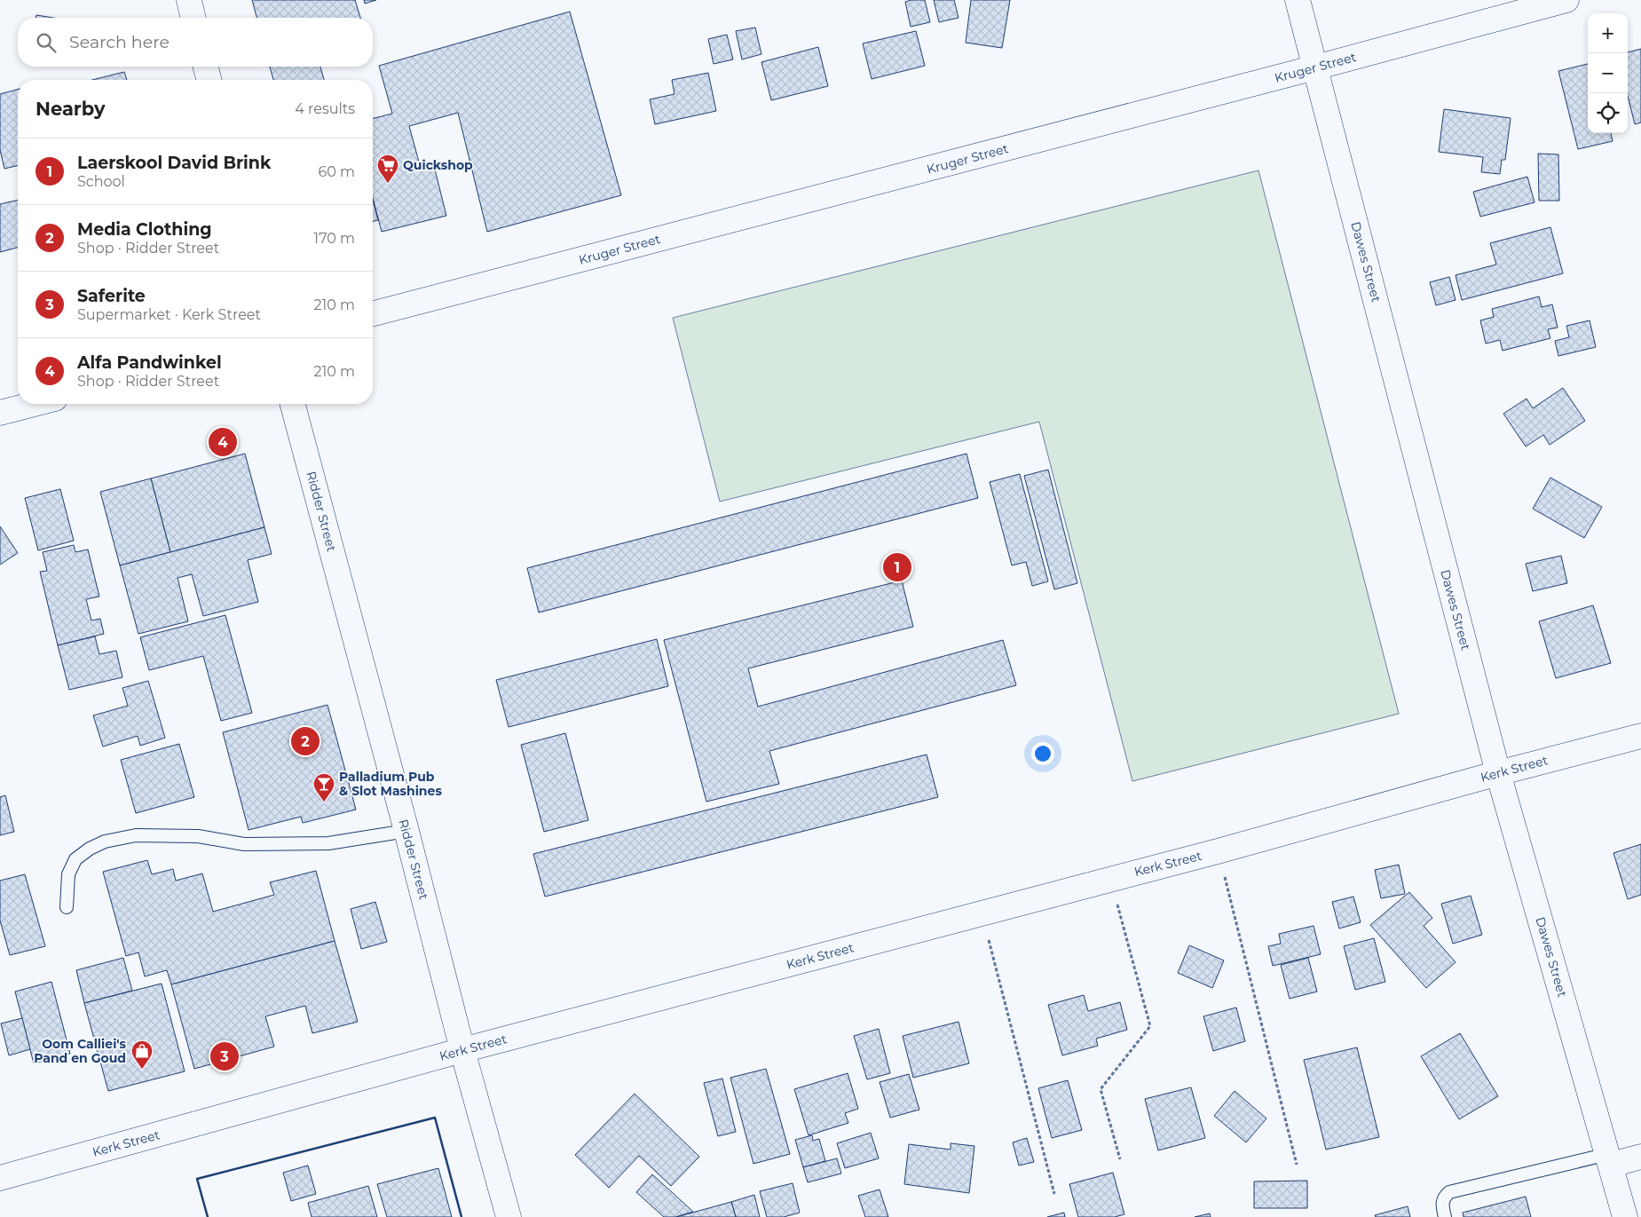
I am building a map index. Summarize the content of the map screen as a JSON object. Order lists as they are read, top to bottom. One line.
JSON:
{"streets":{"street":["Kruger Street","Dawes Street","Ridder Street","Kerk Street"]},"crossings":[["Kruger Street","Dawes Street"],["Dawes Street","Kerk Street"],["Ridder Street","Kerk Street"]],"places":{"supermarket":["Quickshop"],"bar":["Palladium Pub & Slot Mashines"],"shop":["Oom Calliei's Pand en Goud"]},"page":{"map_buttons":["+","−"],"search":"Search here","heading":["Nearby","4 results"],"list":[{"mark":"1","name":"Laerskool David Brink","note":"School","value":"60 m"},{"mark":"2","name":"Media Clothing","note":"Shop · Ridder Street","value":"170 m"},{"mark":"3","name":"Saferite","note":"Supermarket · Kerk Street","value":"210 m"},{"mark":"4","name":"Alfa Pandwinkel","note":"Shop · Ridder Street","value":"210 m"}],"pins":["4","1","2","3"]}}
